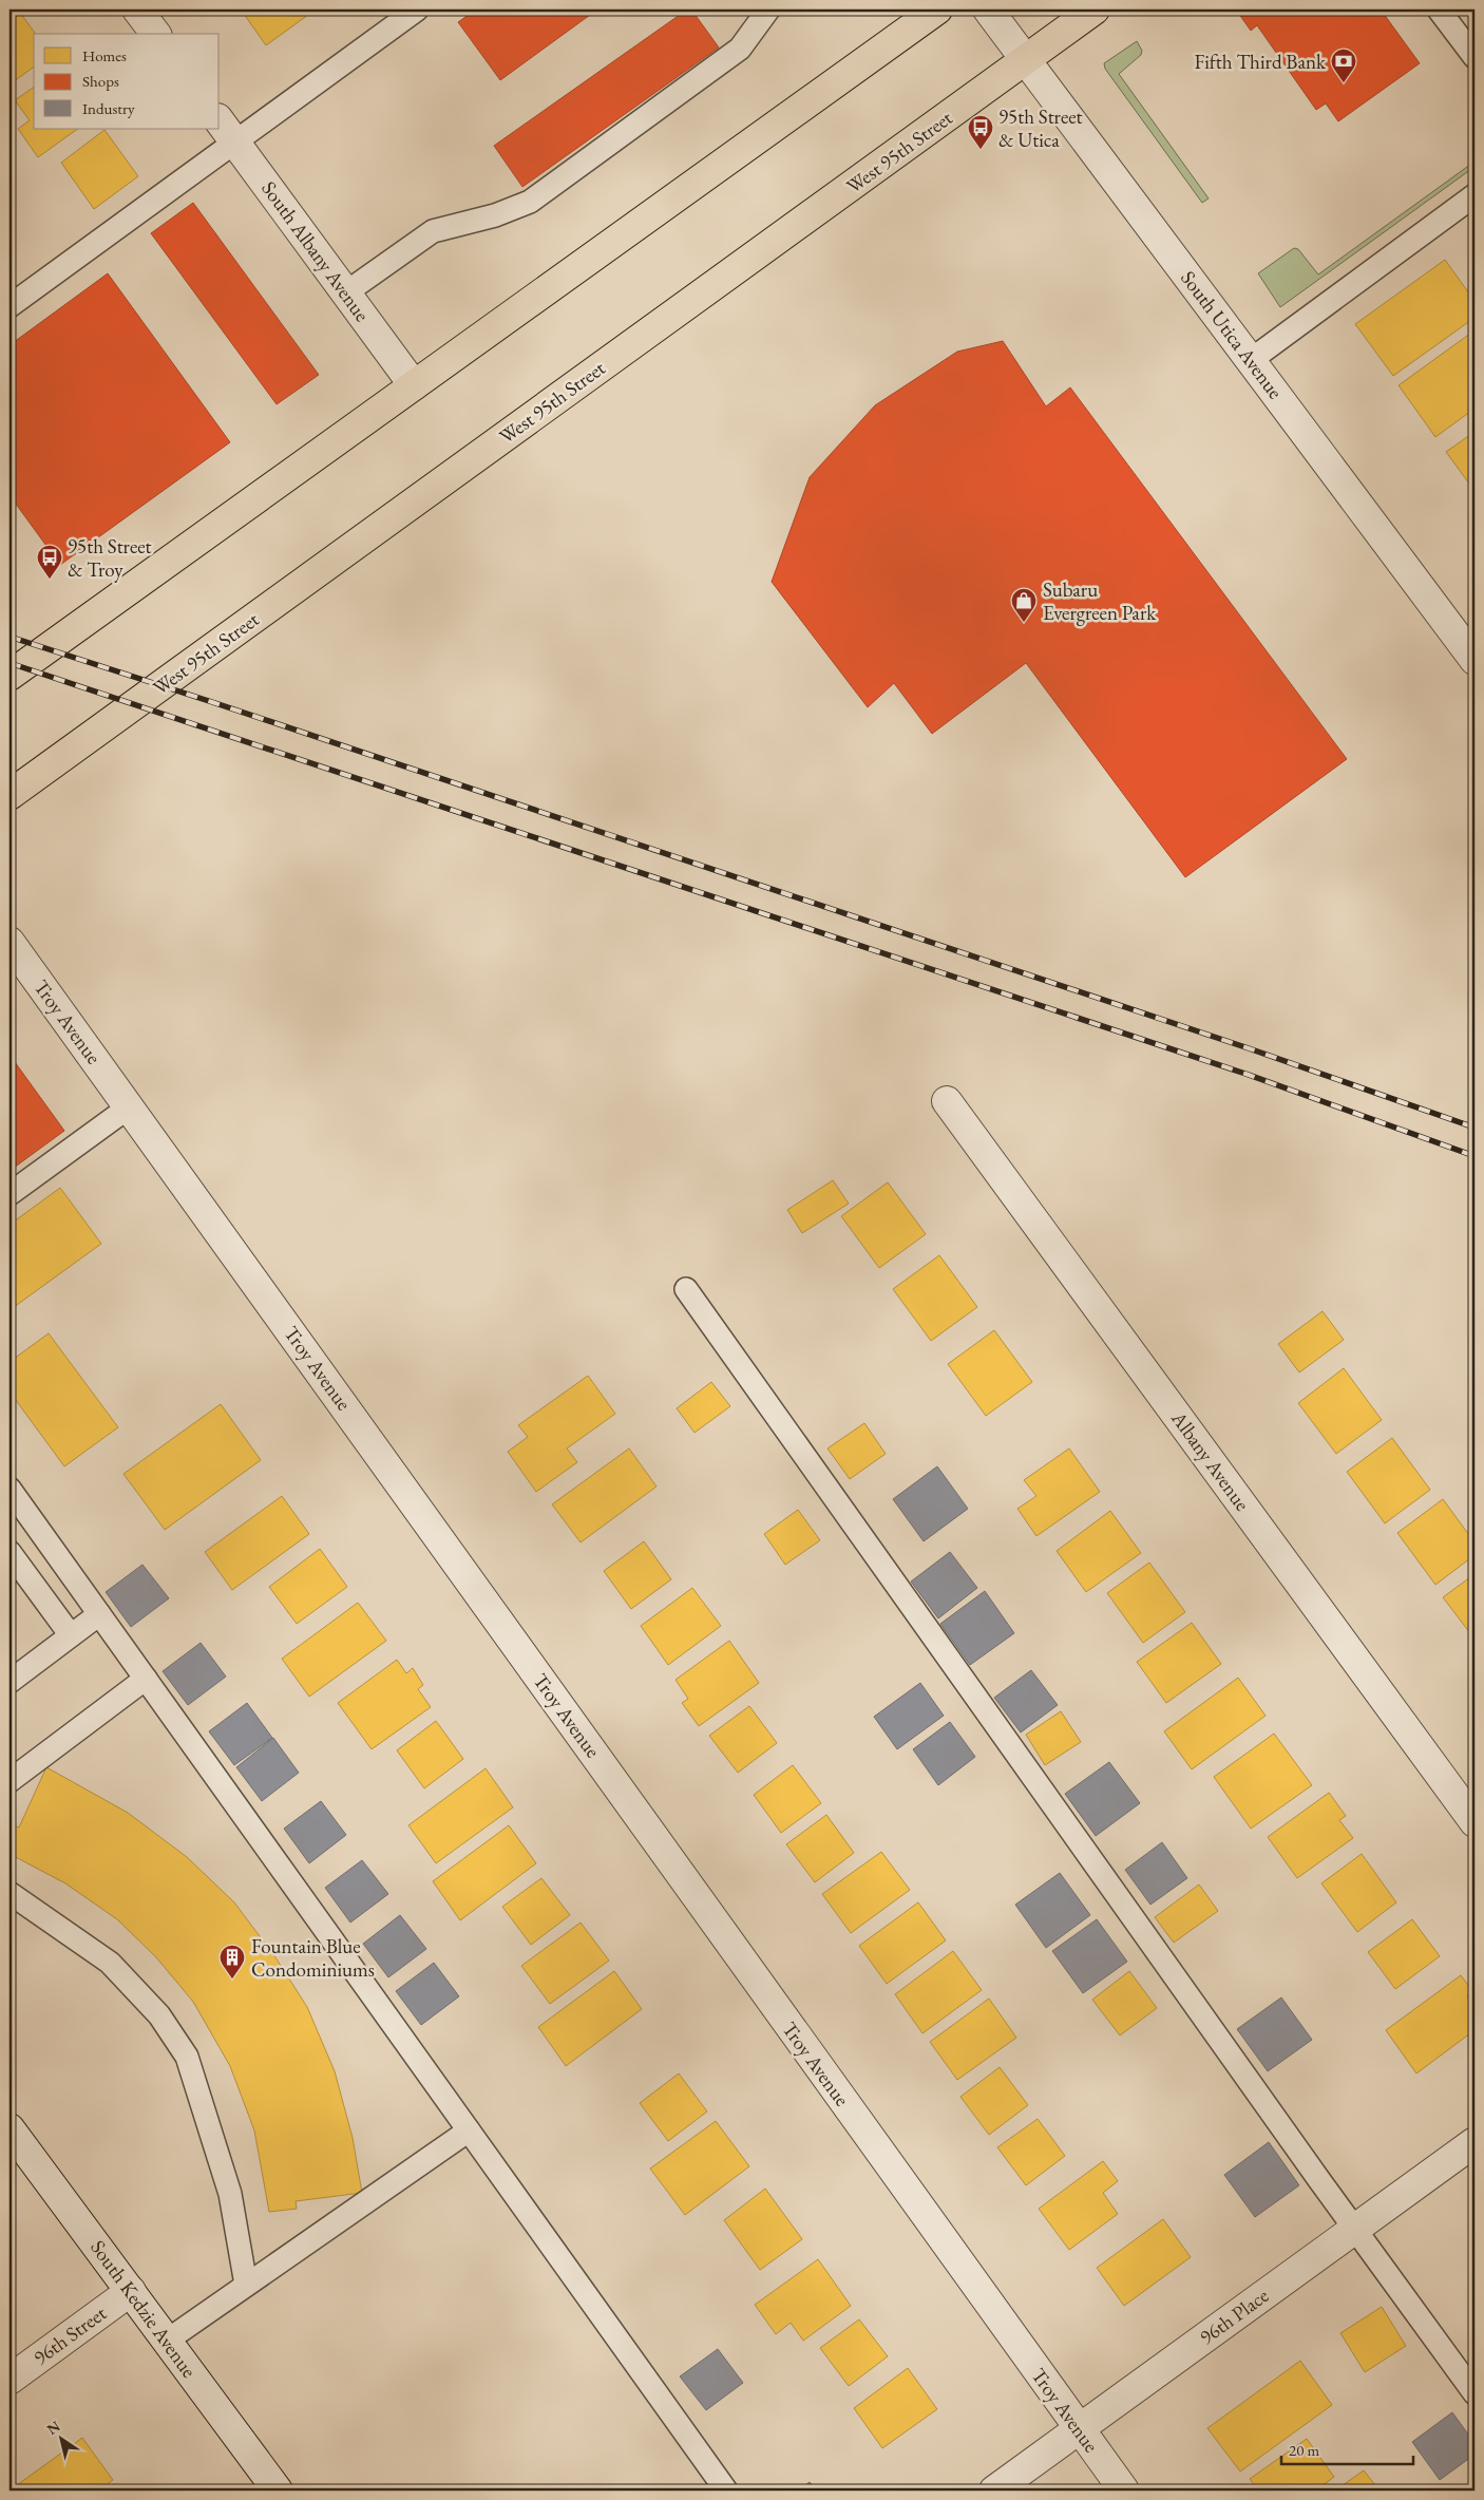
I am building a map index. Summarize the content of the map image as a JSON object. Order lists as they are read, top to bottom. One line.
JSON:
{"streets":{"main road":["West 95th Street"],"street":["South Albany Avenue","South Utica Avenue","Troy Avenue","Albany Avenue","South Kedzie Avenue","96th Place","96th Street"]},"crossings":[["West 95th Street","South Utica Avenue"],["Troy Avenue","96th Place"],["South Kedzie Avenue","96th Street"]],"places":{"bank":["Fifth Third Bank"],"bus stop":["95th Street & Utica","95th Street & Troy"],"shop":["Subaru Evergreen Park"],"building":["Fountain Blue Condominiums"]},"legend":["Homes","Shops","Industry"],"scale_bar":"20 m","north":"top left"}
